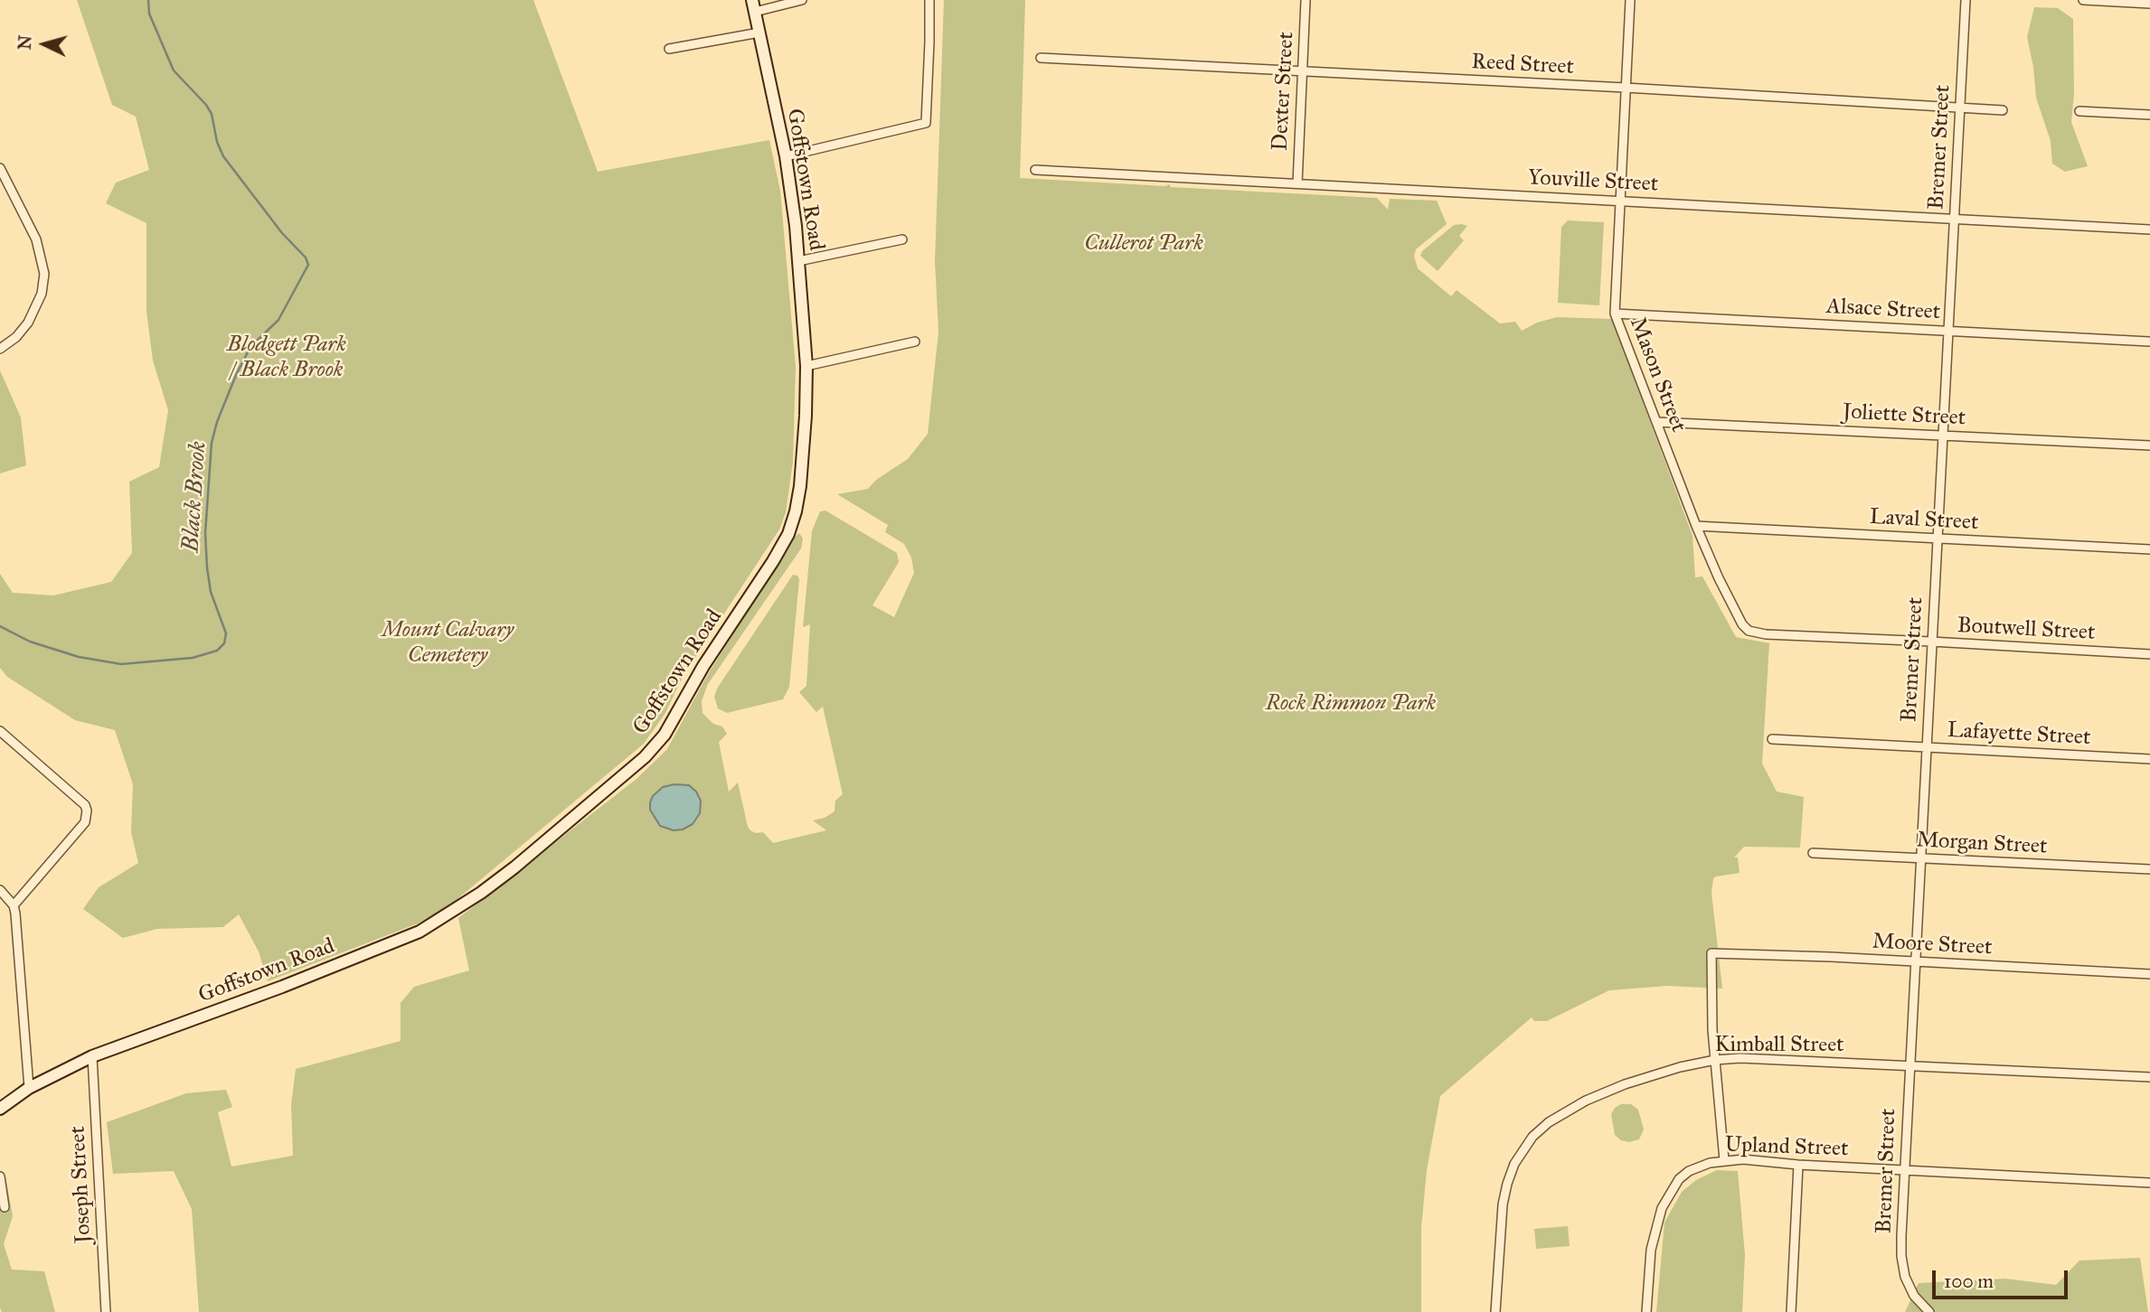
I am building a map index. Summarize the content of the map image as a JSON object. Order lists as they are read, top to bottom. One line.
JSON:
{"streets":{"main road":["Goffstown Road"],"street":["Reed Street","Dexter Street","Bremer Street","Youville Street","Alsace Street","Mason Street","Joliette Street","Laval Street","Boutwell Street","Lafayette Street","Morgan Street","Moore Street","Kimball Street","Upland Street","Joseph Street"]},"crossings":[["Reed Street","Dexter Street"],["Reed Street","Bremer Street"],["Reed Street","Mason Street"],["Dexter Street","Youville Street"],["Bremer Street","Youville Street"],["Bremer Street","Alsace Street"],["Bremer Street","Joliette Street"],["Bremer Street","Laval Street"],["Bremer Street","Boutwell Street"],["Bremer Street","Lafayette Street"],["Bremer Street","Morgan Street"],["Bremer Street","Moore Street"],["Bremer Street","Kimball Street"],["Bremer Street","Upland Street"],["Goffstown Road","Joseph Street"],["Youville Street","Mason Street"],["Alsace Street","Mason Street"],["Mason Street","Joliette Street"],["Mason Street","Laval Street"],["Mason Street","Boutwell Street"],["Moore Street","Kimball Street"]],"water":["Black Brook"],"parks":["Cullerot Park","Blodgett Park / Black Brook","Mount Calvary Cemetery","Rock Rimmon Park"],"scale_bar":"100 m","north":"left"}
